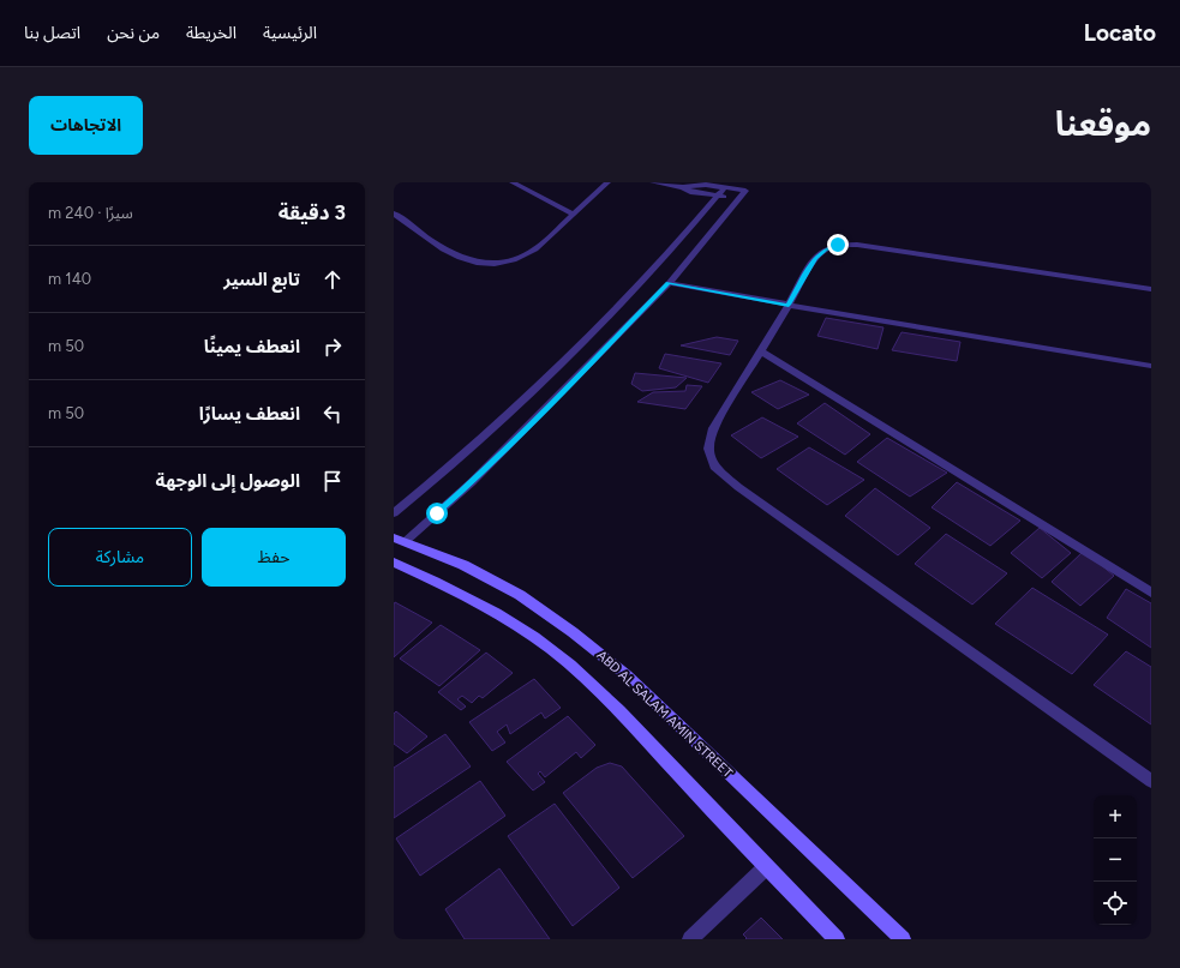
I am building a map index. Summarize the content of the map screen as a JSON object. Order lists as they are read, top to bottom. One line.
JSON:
{"streets":{"street":["ABD AL SALAM AMIN STREET"]},"page":{"header":"Locato","nav":["الرئيسية","الخريطة","من نحن","اتصل بنا"],"title":"موقعنا","buttons":["الاتجاهات",["حفظ","مشاركة"]],"heading":["3 دقيقة","سيرًا · 240 m"],"list":[["تابع السير","140 m"],["انعطف يمينًا","50 m"],["انعطف يسارًا","50 m"],"الوصول إلى الوجهة"],"map_buttons":["+","−"]}}
